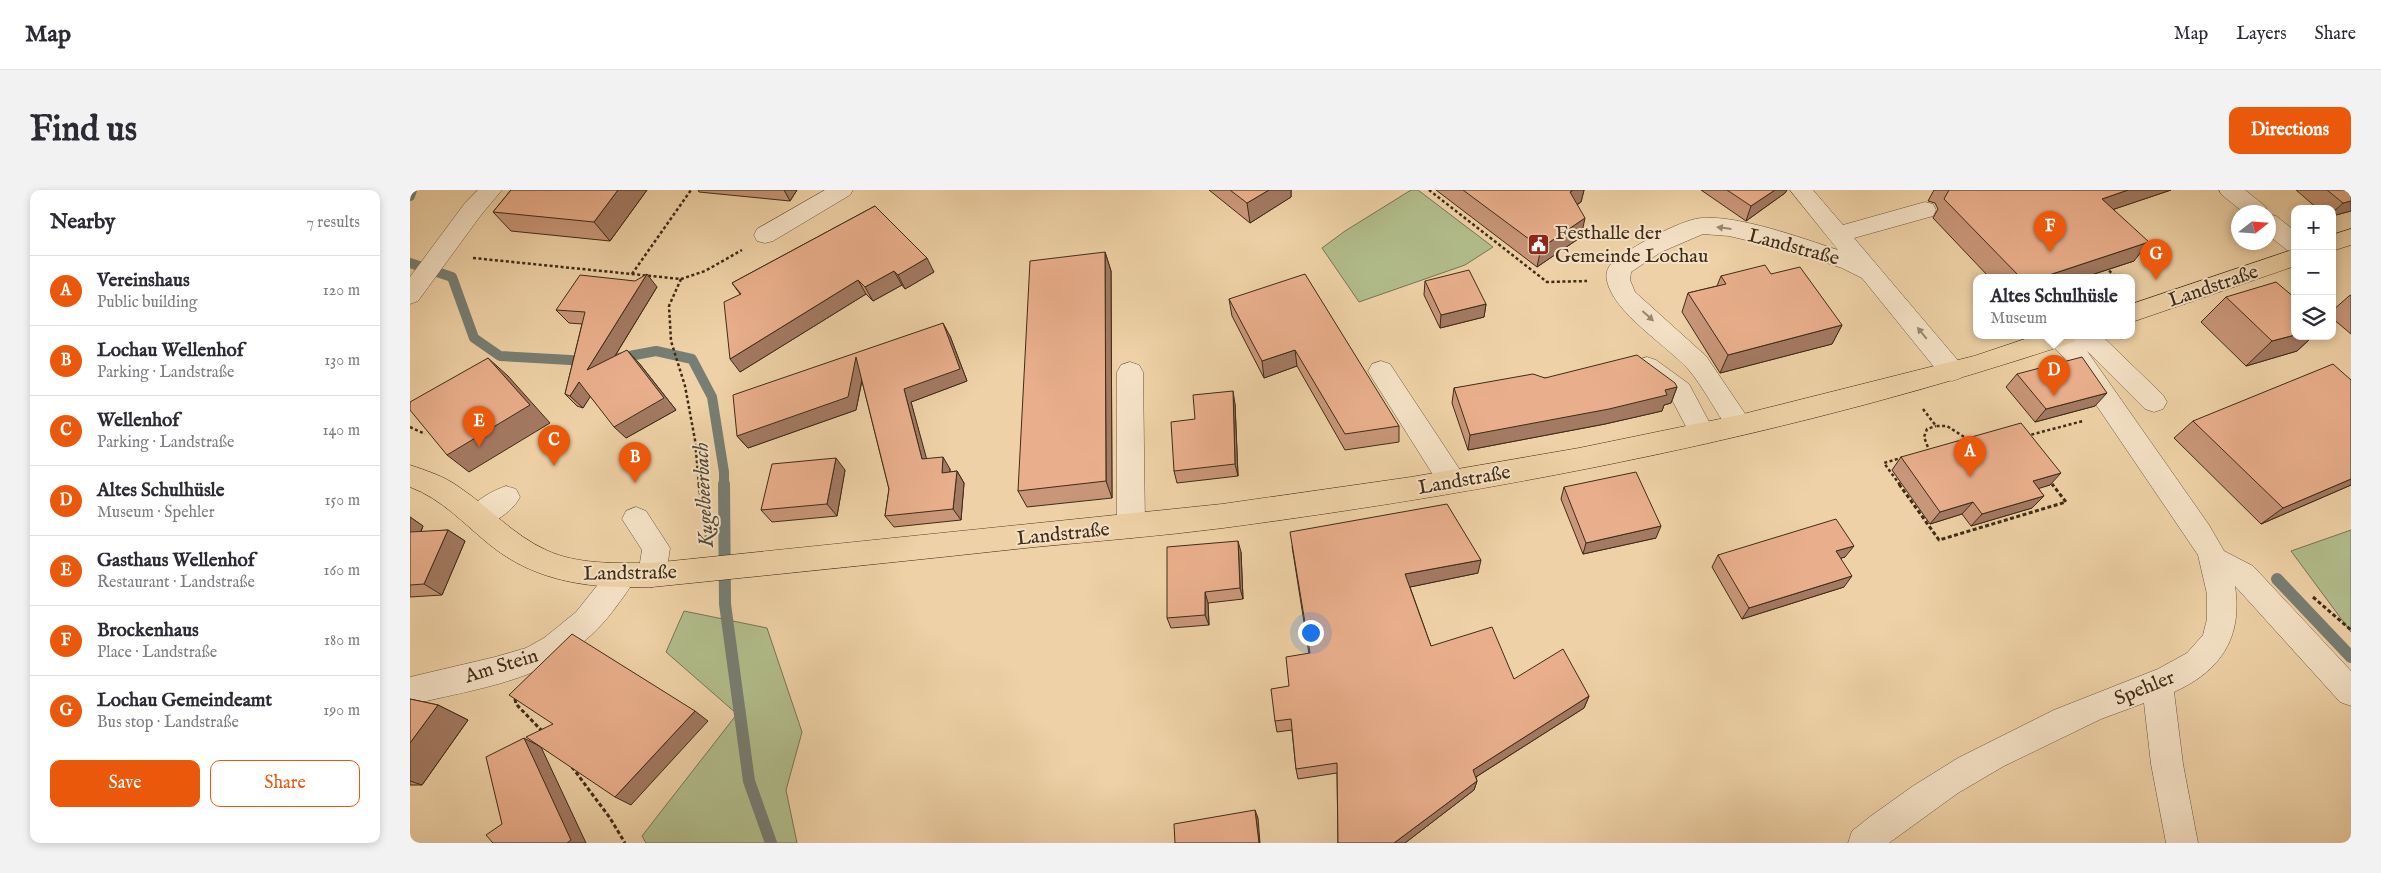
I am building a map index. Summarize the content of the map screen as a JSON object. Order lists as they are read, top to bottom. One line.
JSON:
{"streets":{"main road":["Landstraße"],"street":["Am Stein","Spehler"]},"crossings":[["Landstraße","Am Stein"]],"water":["Kugelbeerbach"],"places":{"public building":["Festhalle der Gemeinde Lochau"]},"north":"right","page":{"header":"Map","nav":["Map","Layers","Share"],"buttons":["Directions",["Save","Share"]],"title":"Find us","heading":["Nearby","7 results"],"map_buttons":["+","−"],"pins":["F","G","D","E","C","A","B"],"list":[{"mark":"A","name":"Vereinshaus","note":"Public building","value":"120 m"},{"mark":"B","name":"Lochau Wellenhof","note":"Parking · Landstraße","value":"130 m"},{"mark":"C","name":"Wellenhof","note":"Parking · Landstraße","value":"140 m"},{"mark":"D","name":"Altes Schulhüsle","note":"Museum · Spehler","value":"150 m"},{"mark":"E","name":"Gasthaus Wellenhof","note":"Restaurant · Landstraße","value":"160 m"},{"mark":"F","name":"Brockenhaus","note":"Place · Landstraße","value":"180 m"},{"mark":"G","name":"Lochau Gemeindeamt","note":"Bus stop · Landstraße","value":"190 m"}],"popup":["Altes Schulhüsle","Museum"]}}
